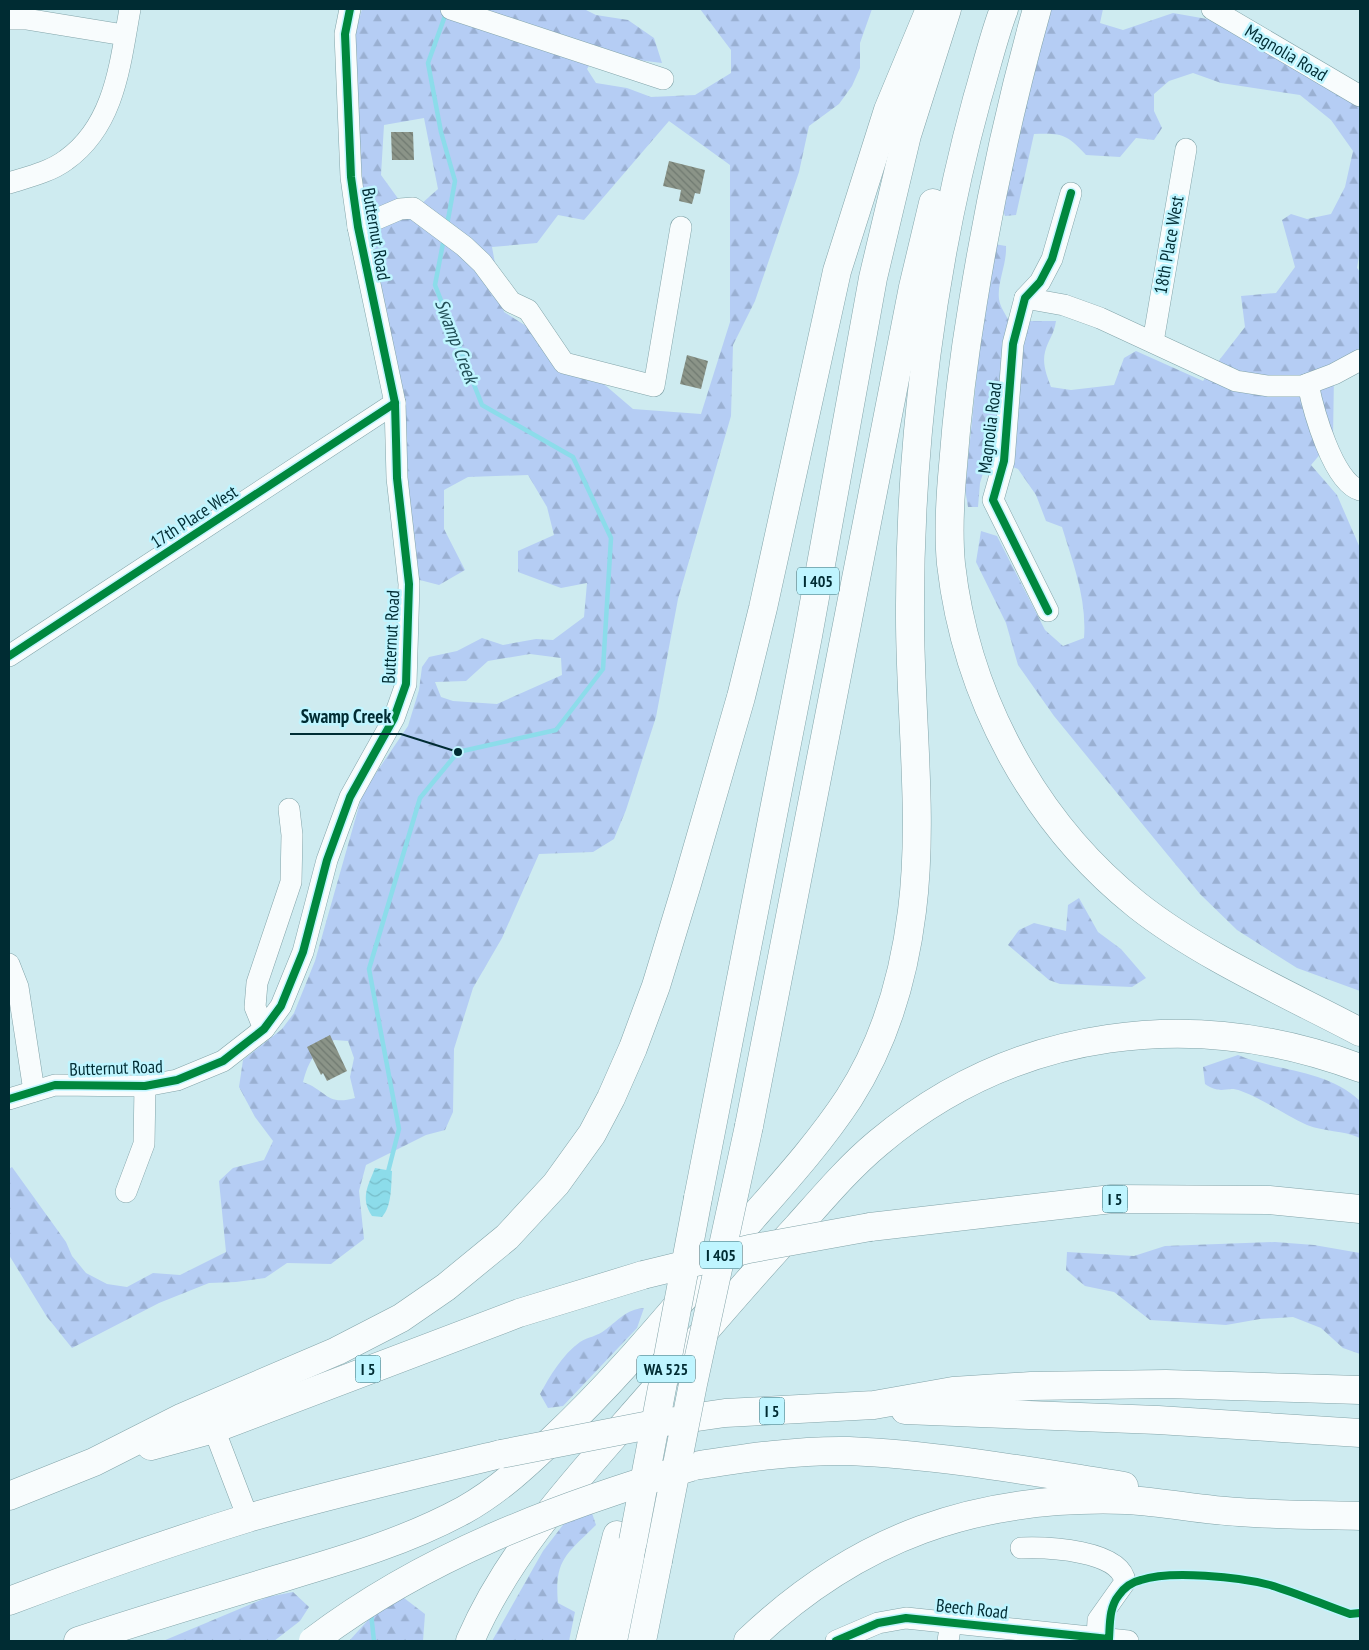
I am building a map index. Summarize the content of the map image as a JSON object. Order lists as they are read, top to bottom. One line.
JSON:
{"streets":{"highway":["I 405","I 5","WA 525"],"street":["Magnolia Road","Butternut Road","18th Place West","17th Place West","Beech Road"]},"crossings":[["Butternut Road","17th Place West"],["I 405","WA 525"]],"water":["Swamp Creek"],"places":["Swamp Creek"]}
